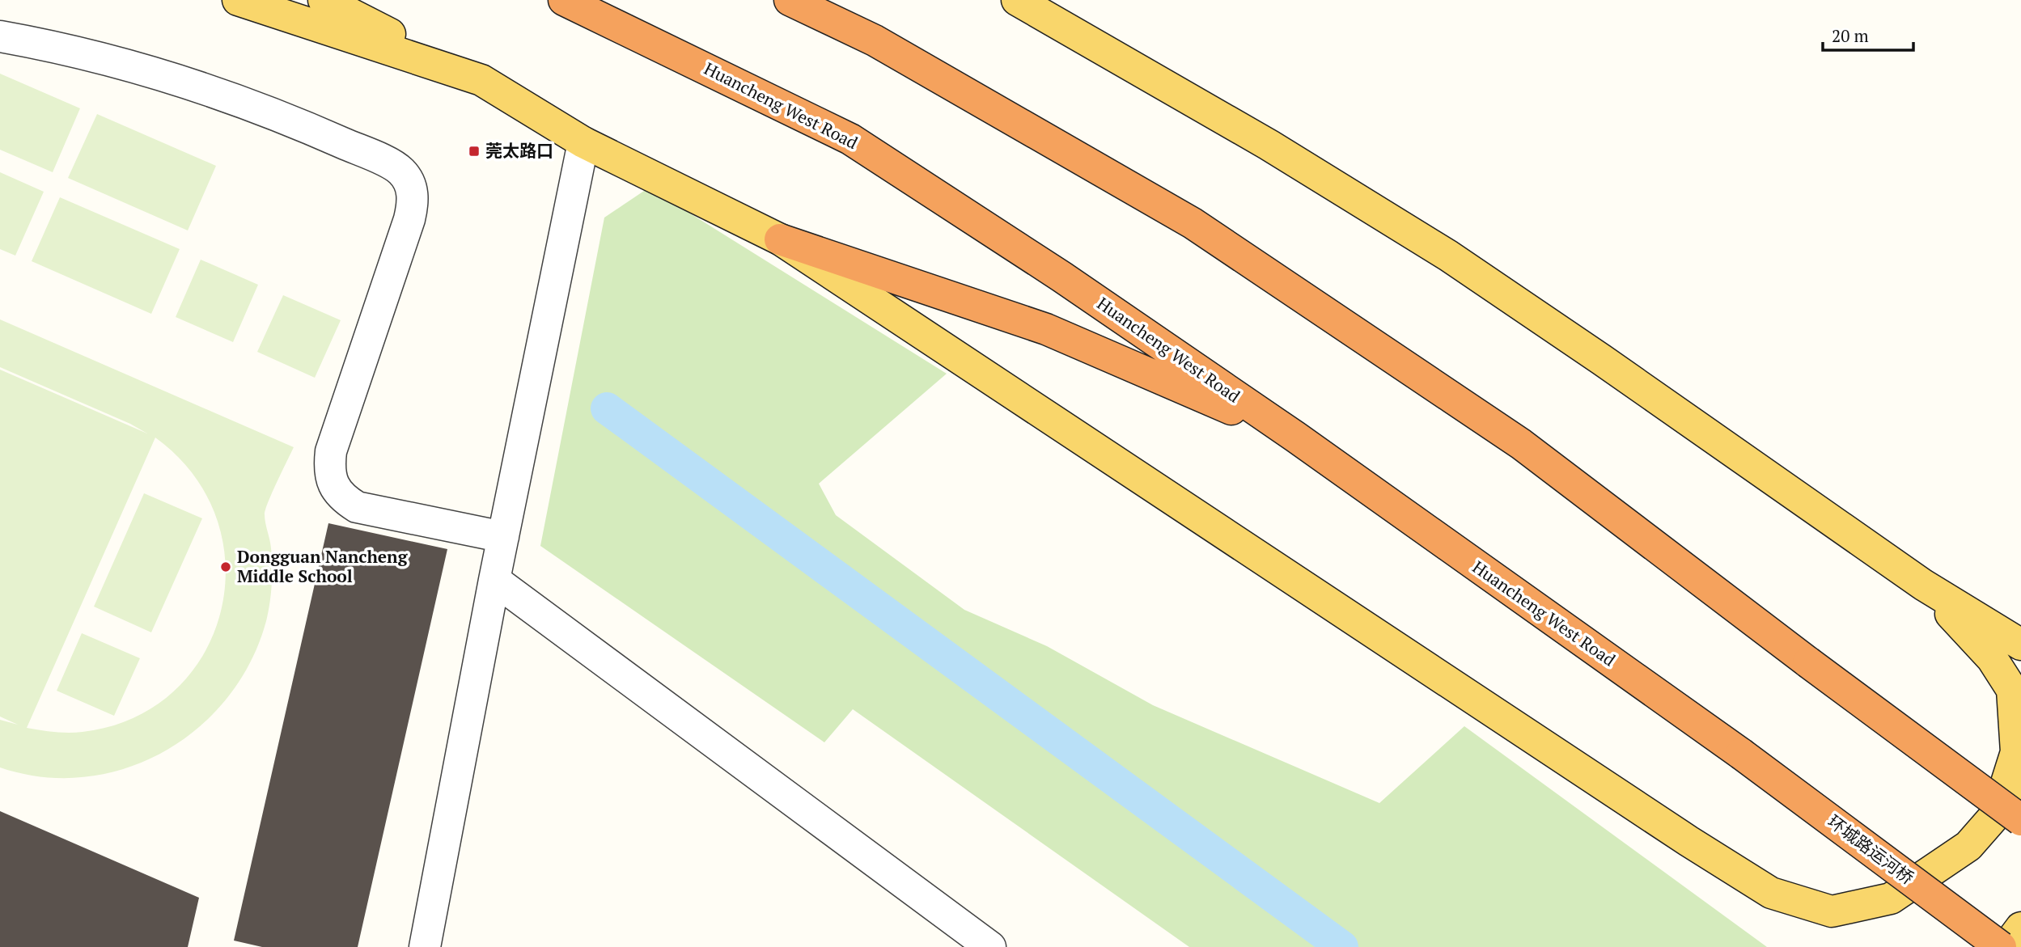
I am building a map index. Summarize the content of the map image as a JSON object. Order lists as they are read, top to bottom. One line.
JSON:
{"streets":{"highway":["Huancheng West Road","环城路运河桥"]},"crossings":[["Huancheng West Road","环城路运河桥"]],"places":{"transit":["莞太路口"],"other":["Dongguan Nancheng Middle School"]},"scale_bar":"20 m"}
